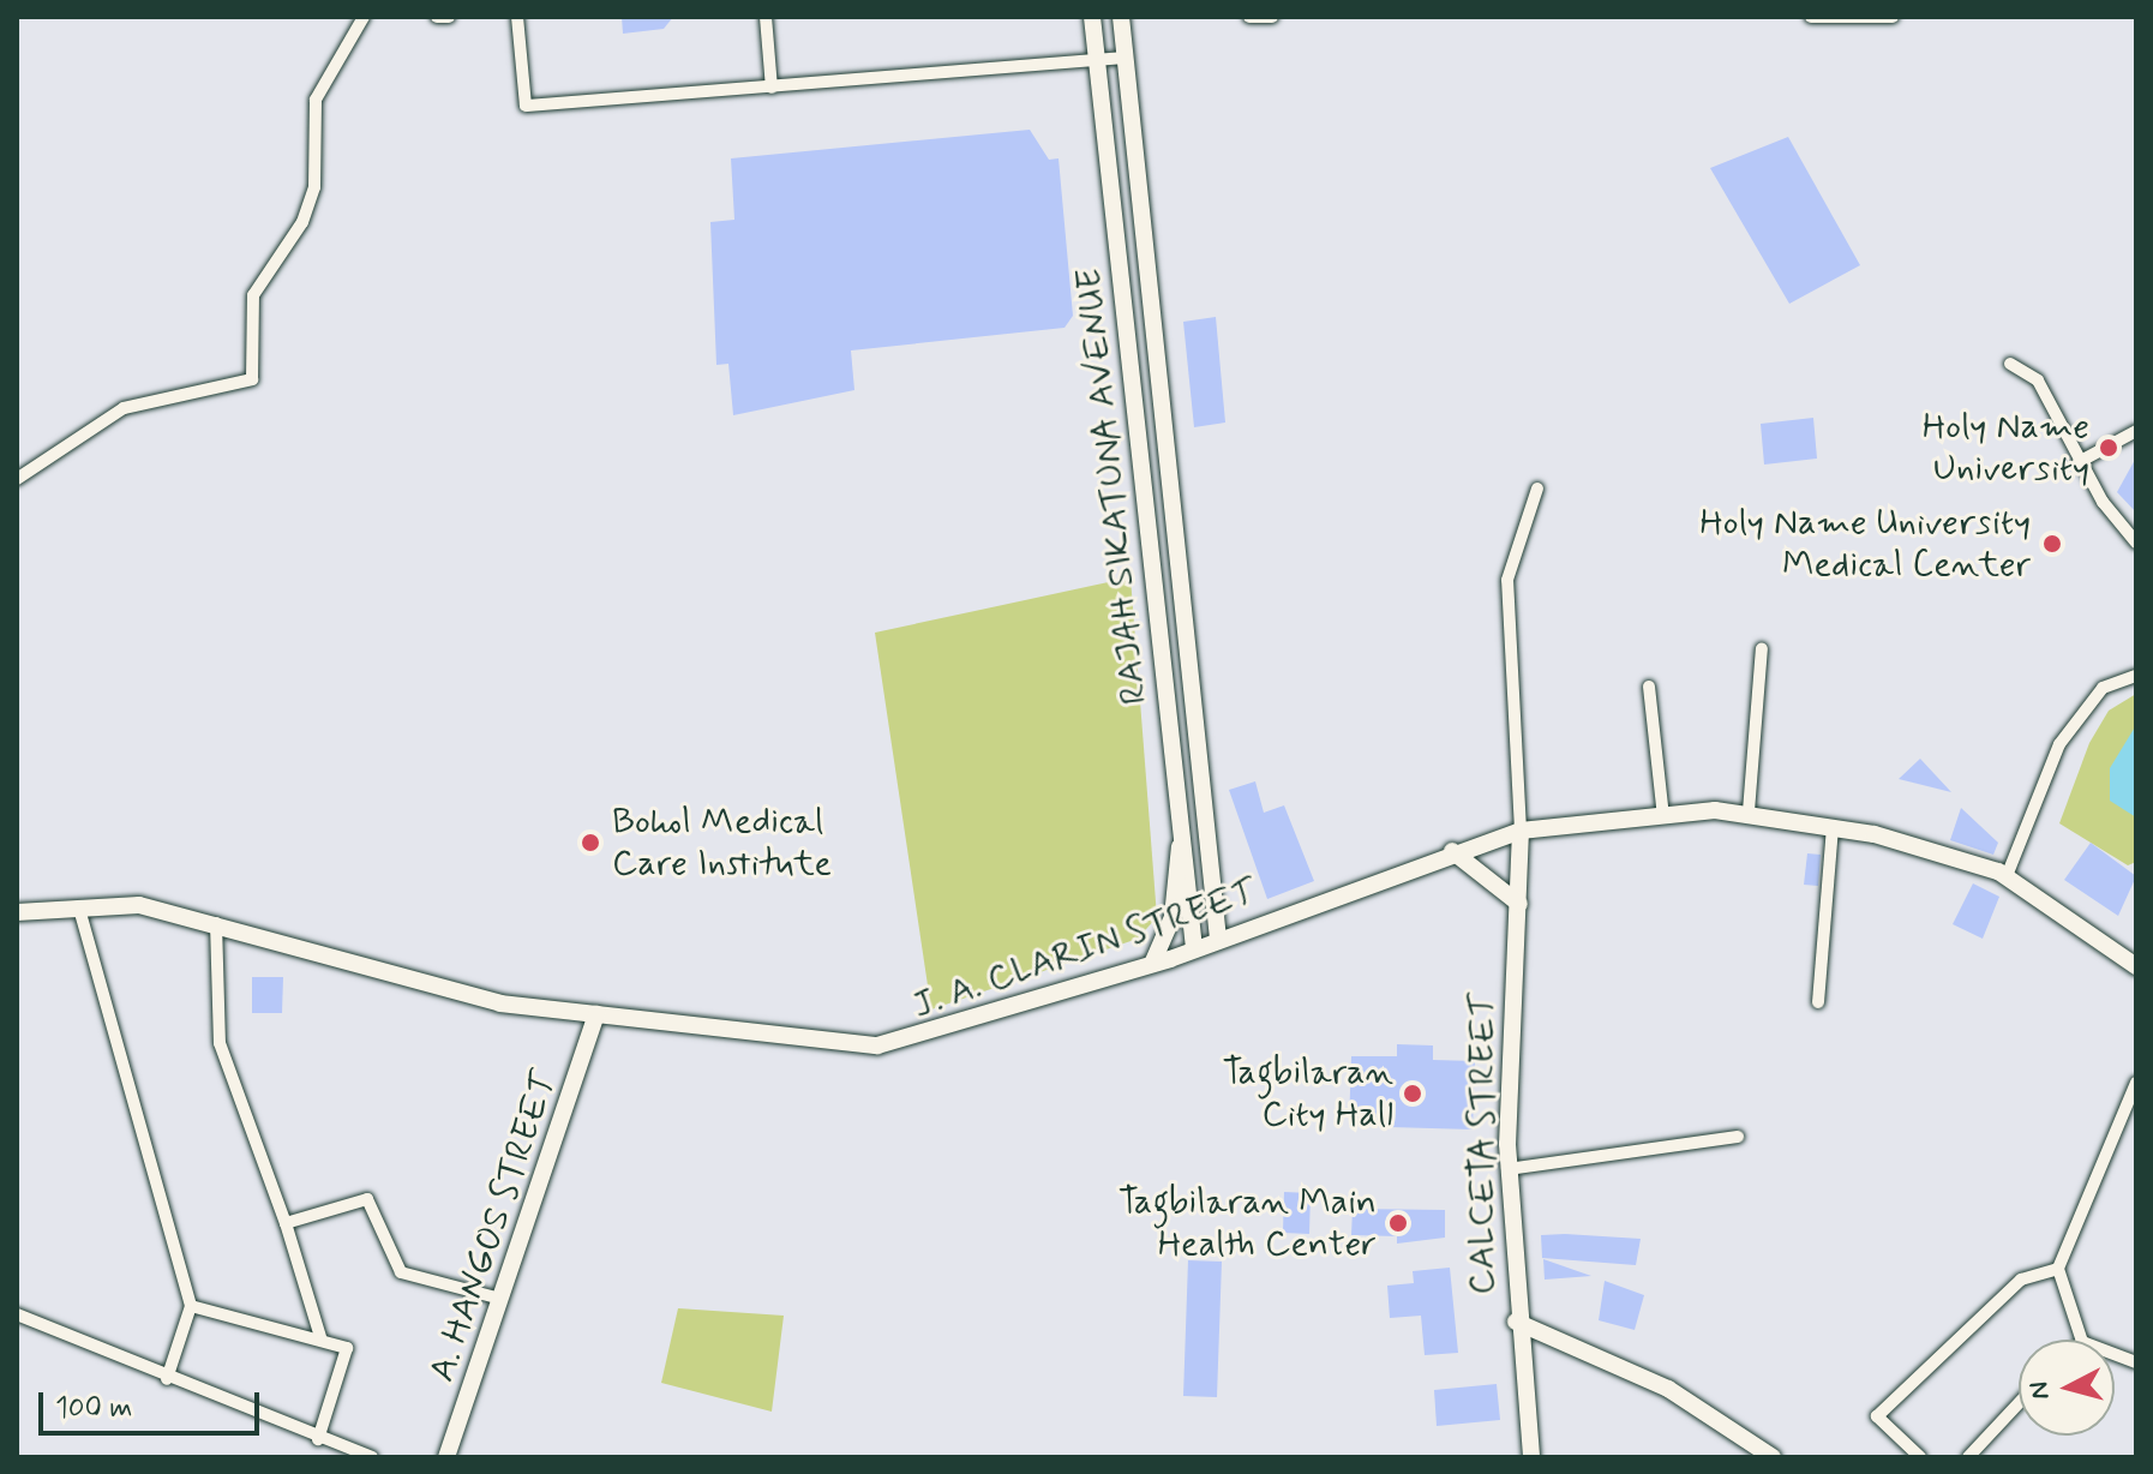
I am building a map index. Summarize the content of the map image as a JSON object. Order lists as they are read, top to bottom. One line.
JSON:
{"streets":{"main road":["RAJAH SIKATUNA AVENUE","J. A. CLARIN STREET","CALCETA STREET","A. HANGOS STREET"]},"crossings":[["RAJAH SIKATUNA AVENUE","J. A. CLARIN STREET"],["J. A. CLARIN STREET","CALCETA STREET"],["J. A. CLARIN STREET","A. HANGOS STREET"]],"places":["Holy Name University","Holy Name University Medical Center","Bohol Medical Care Institute","Tagbilaran City Hall","Tagbilaran Main Health Center"],"scale_bar":"100 m","north":"left"}
